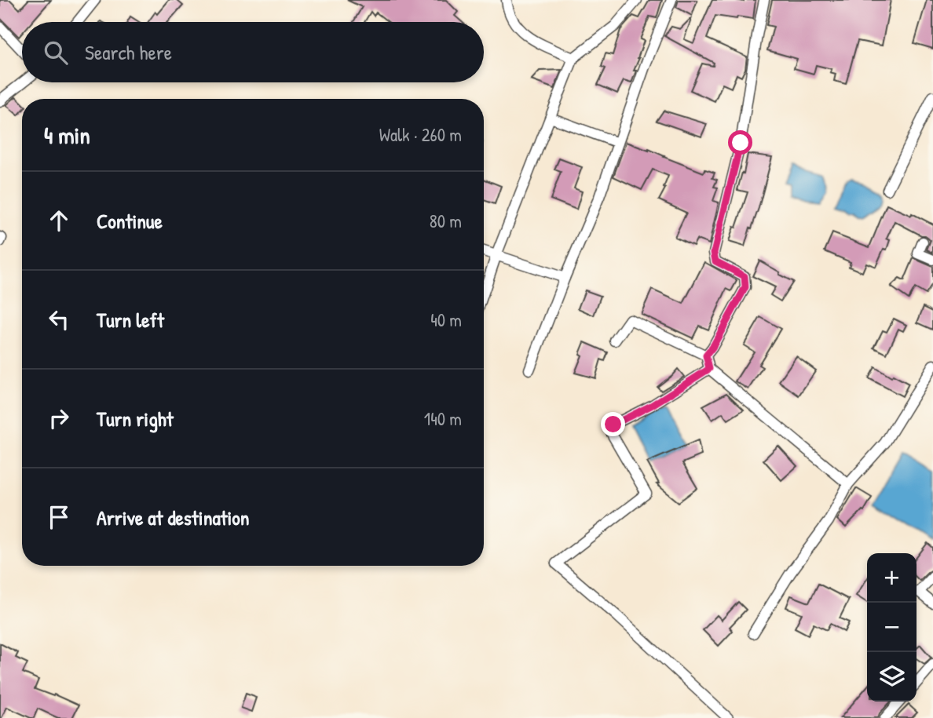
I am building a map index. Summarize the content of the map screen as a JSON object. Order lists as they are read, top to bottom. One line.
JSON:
{"page":{"search":"Search here","heading":["4 min","Walk · 260 m"],"list":[["Continue","80 m"],["Turn left","40 m"],["Turn right","140 m"],"Arrive at destination"],"map_buttons":["+","−"]}}
